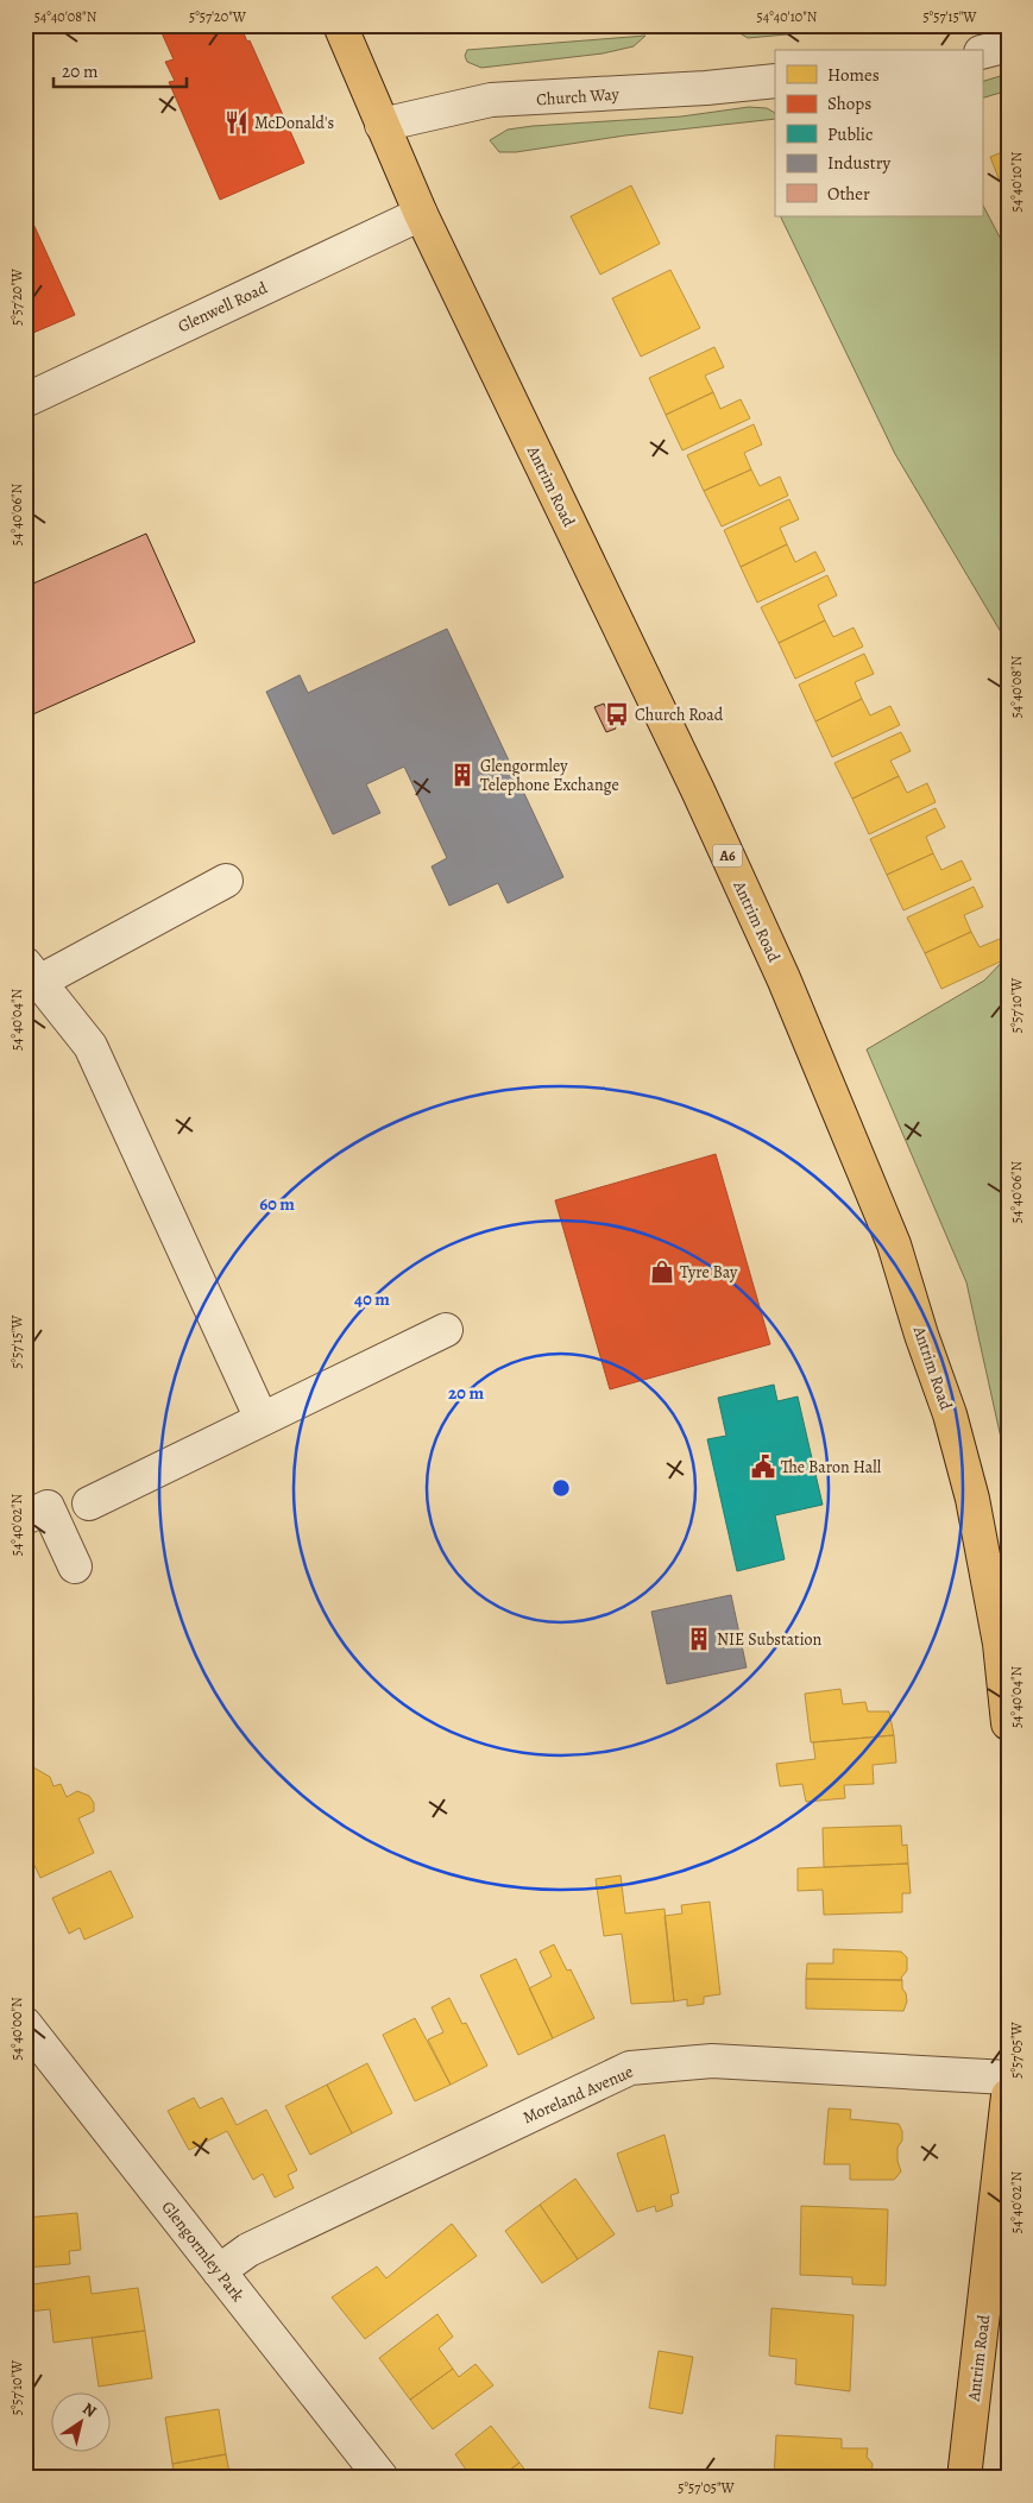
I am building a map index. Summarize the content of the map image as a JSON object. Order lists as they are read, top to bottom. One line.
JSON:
{"streets":{"main road":["Antrim Road","A6"],"street":["Church Way","Glenwell Road","Moreland Avenue","Glengormley Park"]},"crossings":[["Church Way","Antrim Road"],["Glenwell Road","Antrim Road"],["Moreland Avenue","Glengormley Park"]],"places":{"restaurant":["McDonald's"],"bus stop":["Church Road"],"building":["Glengormley Telephone Exchange","NIE Substation"],"shop":["Tyre Bay"],"public building":["The Baron Hall"]},"legend":["Homes","Shops","Public","Industry","Other"],"scale_bar":"20 m","north":"top right","coordinates":["54°40'08\"N","5°57'20\"W","54°40'10\"N","5°57'15\"W","54°40'06\"N","5°57'10\"W","54°40'04\"N","54°40'02\"N","54°40'00\"N","5°57'05\"W"],"rings":["60 m","40 m","20 m"]}
